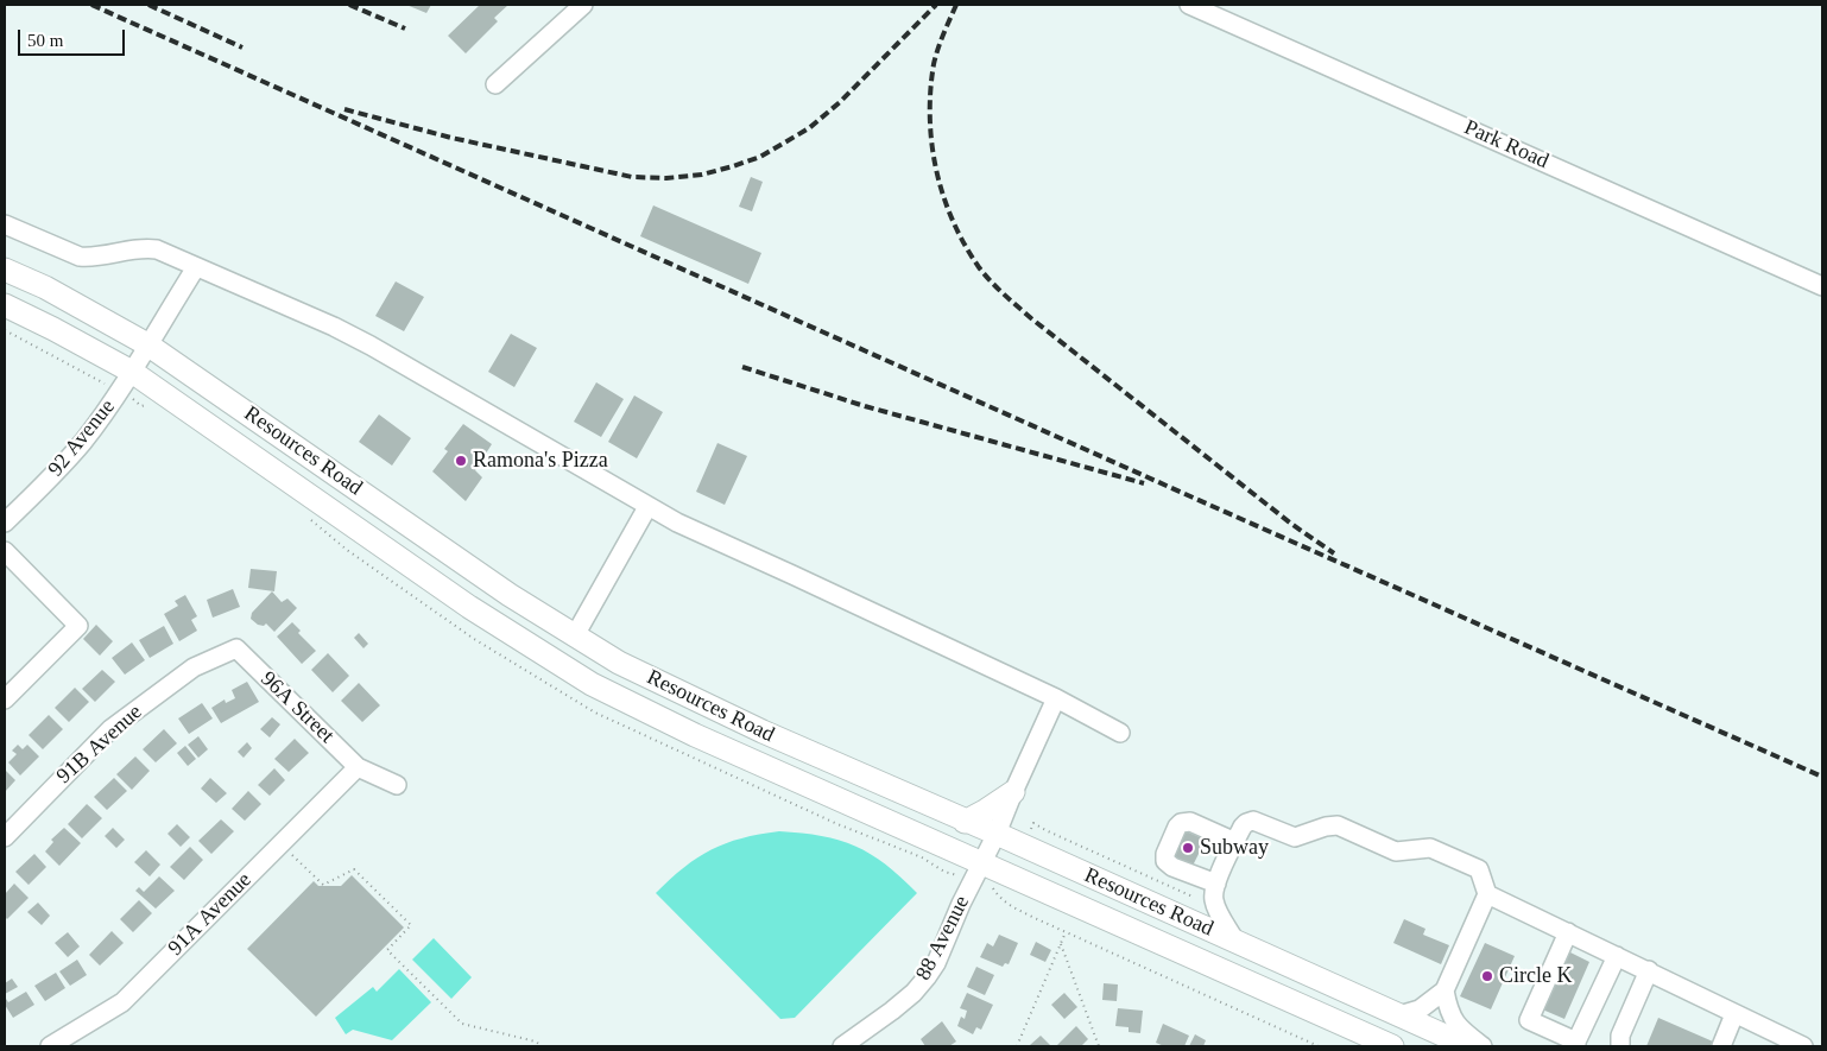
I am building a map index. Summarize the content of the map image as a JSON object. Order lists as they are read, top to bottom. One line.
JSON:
{"streets":{"main road":["Resources Road"],"street":["Park Road","92 Avenue","96A Street","91B Avenue","91A Avenue","88 Avenue"]},"crossings":[["92 Avenue","Resources Road"],["Resources Road","88 Avenue"],["96A Street","91B Avenue"],["96A Street","91A Avenue"]],"places":["Ramona's Pizza","Subway","Circle K"],"scale_bar":"50 m"}
